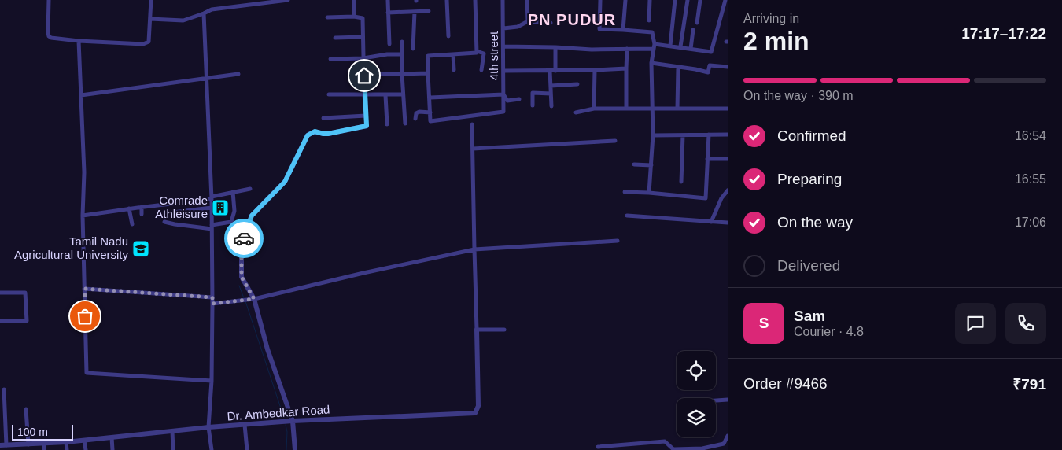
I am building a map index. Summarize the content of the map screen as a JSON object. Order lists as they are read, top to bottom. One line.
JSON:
{"streets":{"street":["4th street","Dr. Ambedkar Road"]},"districts":["PN PUDUR"],"places":{"building":["Comrade Athleisure"],"school or university":["Tamil Nadu Agricultural University"]},"scale_bar":"100 m","page":{"heading":["2 min","Arriving in","17:17–17:22"],"panel":["Sam","Courier · 4.8","Order #9466","₹791"],"bar":"On the way · 390 m","list":[["Confirmed","16:54"],["Preparing","16:55"],["On the way","17:06"],"Delivered"],"round":"S","scale":"100 m"}}
